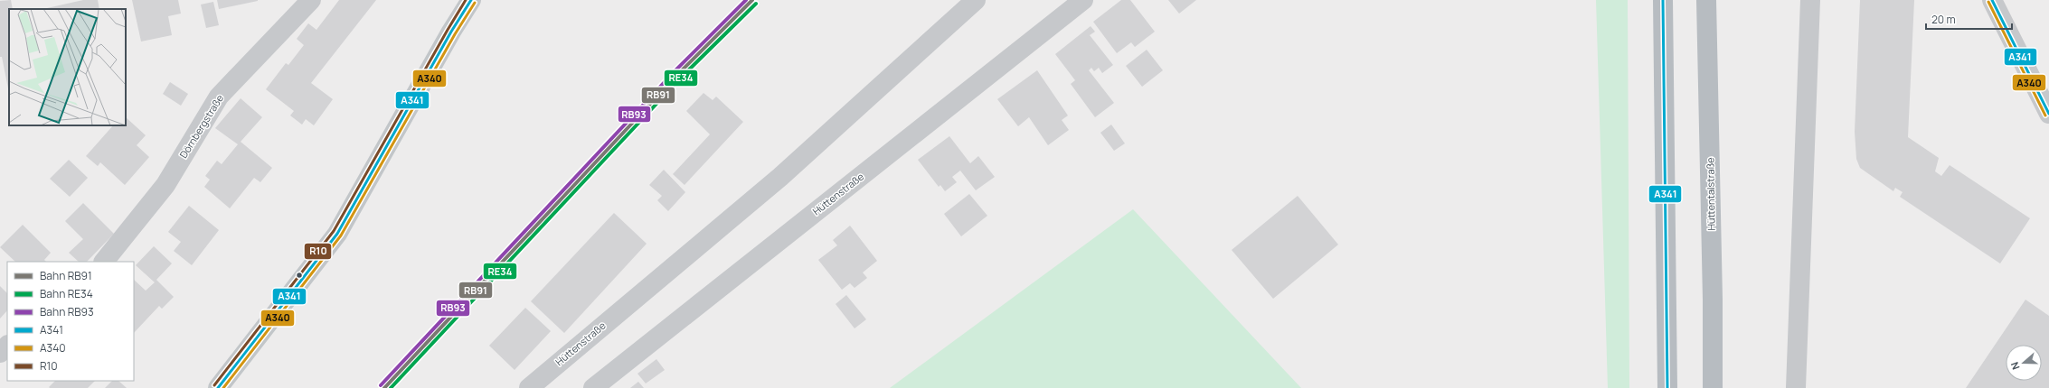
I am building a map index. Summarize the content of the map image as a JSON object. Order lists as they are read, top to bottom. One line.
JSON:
{"streets":{"highway":["Hüttentalstraße"],"street":["Dörnbergstraße","Hüttenstraße"]},"lines":["rail line RB91","rail line RB93","transit line A341","transit line R10","transit line A340","rail line RE34"],"legend":["Bahn RB91","Bahn RE34","Bahn RB93","A341","A340","R10"],"scale_bar":"20 m","north":"left"}
